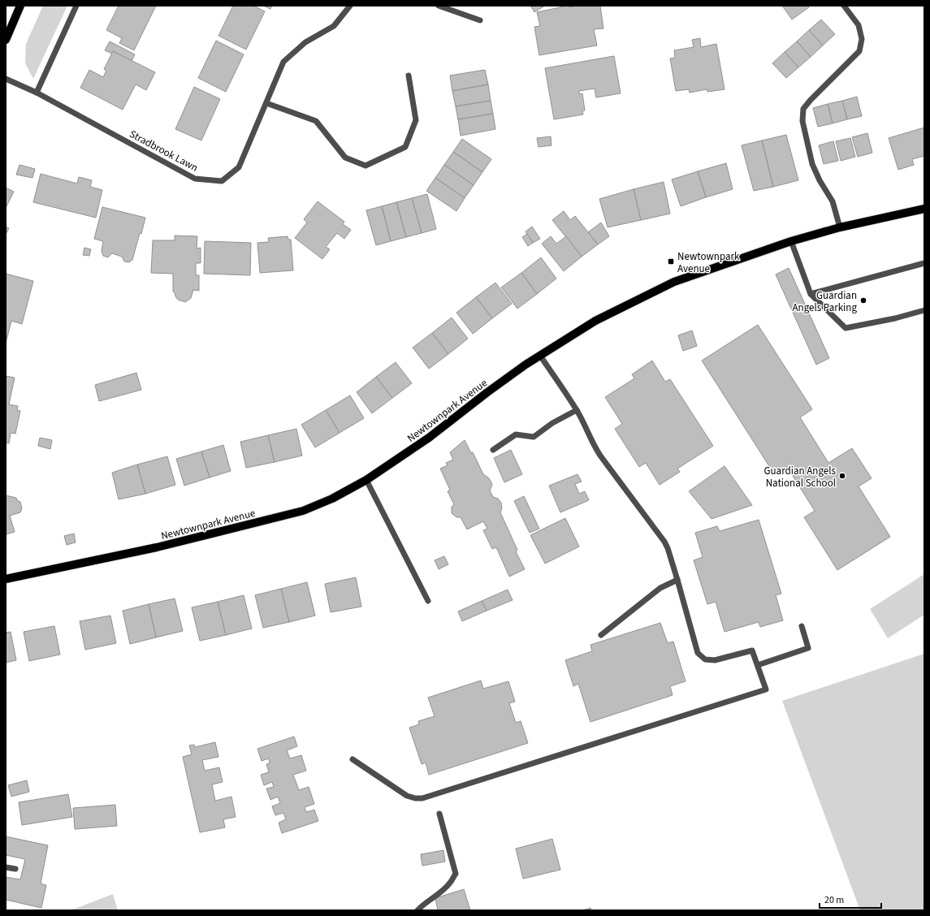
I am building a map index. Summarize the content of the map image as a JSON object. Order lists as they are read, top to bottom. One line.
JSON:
{"streets":{"main road":["Newtownpark Avenue"],"street":["Stradbrook Lawn"]},"places":{"transit":["Newtownpark Avenue"],"other":["Guardian Angels Parking","Guardian Angels National School"]},"scale_bar":"20 m"}
